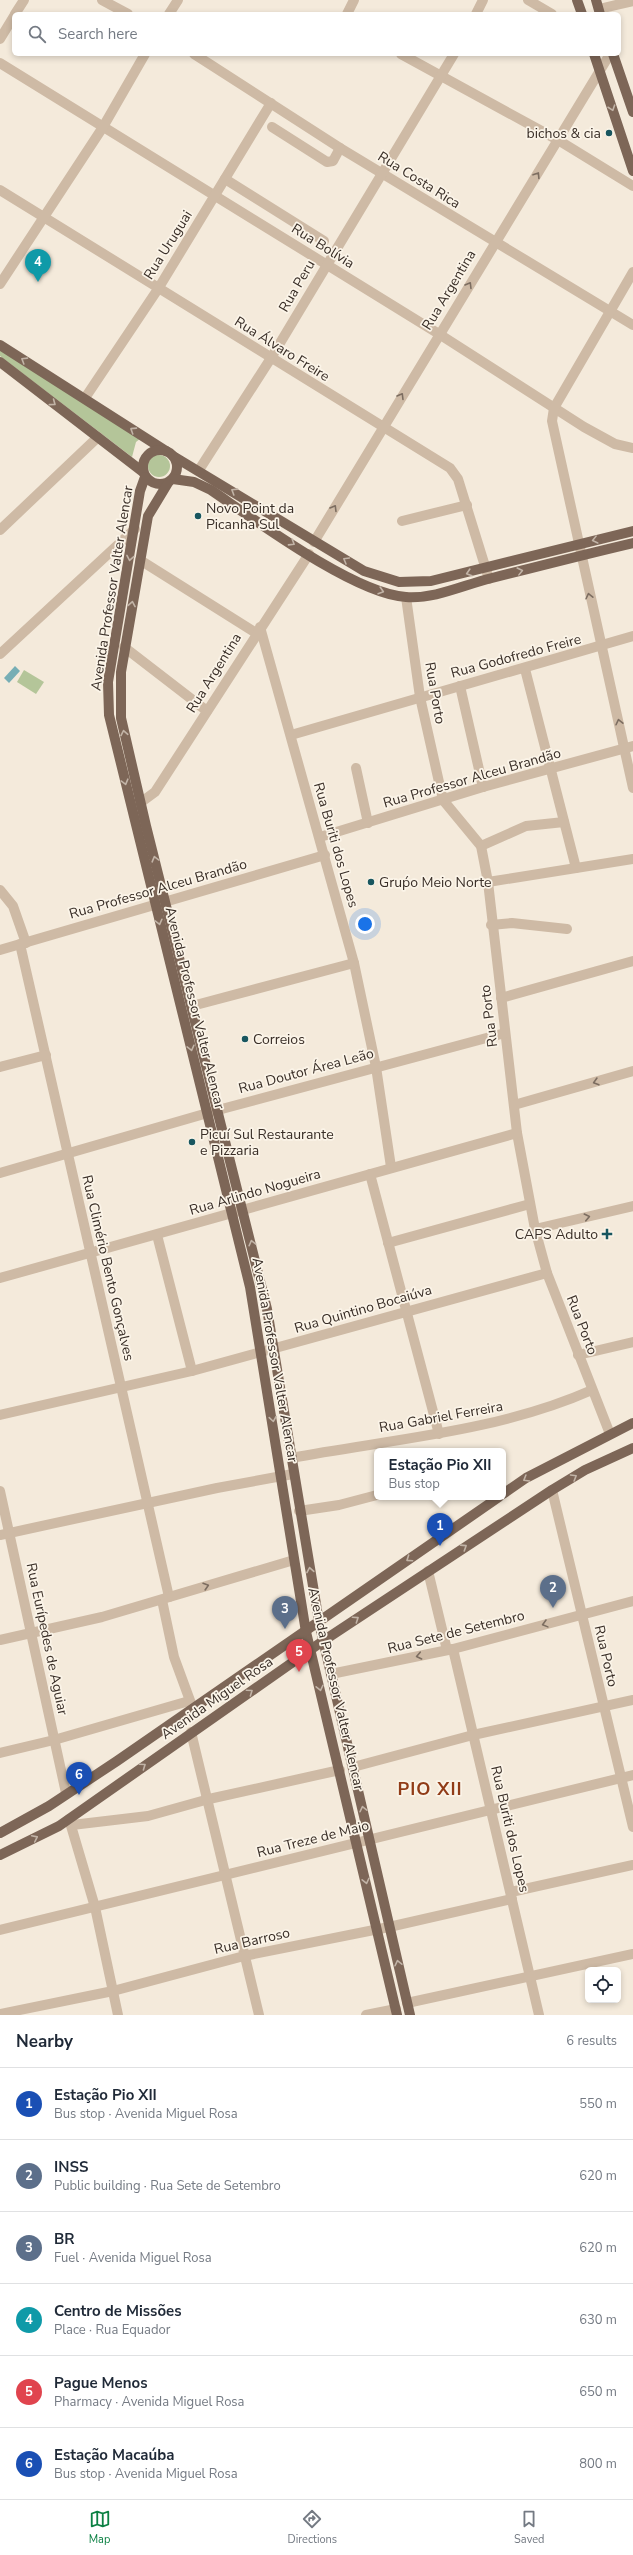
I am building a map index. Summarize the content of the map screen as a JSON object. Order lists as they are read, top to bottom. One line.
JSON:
{"streets":{"main road":["Avenida Professor Valter Alencar","Avenida Miguel Rosa"],"street":["Rua Costa Rica","Rua Uruguai","Rua Bolívia","Rua Peru","Rua Argentina","Rua Álvaro Freire","Rua Godofredo Freire","Rua Porto","Rua Professor Alceu Brandão","Rua Buriti dos Lopes","Rua Doutor Área Leão","Rua Arlindo Nogueira","Rua Climério Bento Gonçalves","Rua Quintino Bocaiúva","Rua Gabriel Ferreira","Rua Sete de Setembro","Rua Eurípedes de Aguiar","Rua Treze de Maio","Rua Barroso"]},"crossings":[["Rua Costa Rica","Rua Uruguai"],["Rua Costa Rica","Rua Peru"],["Rua Costa Rica","Rua Argentina"],["Rua Uruguai","Rua Bolívia"],["Rua Uruguai","Rua Álvaro Freire"],["Rua Bolívia","Rua Peru"],["Rua Bolívia","Rua Argentina"],["Rua Peru","Rua Álvaro Freire"],["Rua Argentina","Rua Álvaro Freire"],["Rua Argentina","Avenida Professor Valter Alencar"],["Rua Argentina","Rua Buriti dos Lopes"],["Avenida Professor Valter Alencar","Rua Professor Alceu Brandão"],["Avenida Professor Valter Alencar","Rua Doutor Área Leão"],["Avenida Professor Valter Alencar","Rua Arlindo Nogueira"],["Avenida Professor Valter Alencar","Rua Quintino Bocaiúva"],["Avenida Professor Valter Alencar","Rua Gabriel Ferreira"],["Avenida Professor Valter Alencar","Rua Sete de Setembro"],["Avenida Professor Valter Alencar","Avenida Miguel Rosa"],["Avenida Professor Valter Alencar","Rua Treze de Maio"],["Avenida Professor Valter Alencar","Rua Barroso"],["Rua Godofredo Freire","Rua Porto"],["Rua Godofredo Freire","Rua Buriti dos Lopes"],["Rua Porto","Rua Professor Alceu Brandão"],["Rua Porto","Rua Doutor Área Leão"],["Rua Porto","Rua Arlindo Nogueira"],["Rua Porto","Rua Quintino Bocaiúva"],["Rua Porto","Rua Gabriel Ferreira"],["Rua Porto","Rua Sete de Setembro"],["Rua Porto","Avenida Miguel Rosa"],["Rua Porto","Rua Treze de Maio"],["Rua Professor Alceu Brandão","Rua Buriti dos Lopes"],["Rua Professor Alceu Brandão","Rua Climério Bento Gonçalves"],["Rua Buriti dos Lopes","Rua Doutor Área Leão"],["Rua Buriti dos Lopes","Rua Arlindo Nogueira"],["Rua Buriti dos Lopes","Rua Sete de Setembro"],["Rua Buriti dos Lopes","Avenida Miguel Rosa"],["Rua Buriti dos Lopes","Rua Treze de Maio"],["Rua Buriti dos Lopes","Rua Barroso"],["Rua Doutor Área Leão","Rua Climério Bento Gonçalves"],["Rua Arlindo Nogueira","Rua Climério Bento Gonçalves"],["Rua Climério Bento Gonçalves","Rua Quintino Bocaiúva"],["Rua Climério Bento Gonçalves","Avenida Miguel Rosa"],["Rua Eurípedes de Aguiar","Avenida Miguel Rosa"]],"one_way":["Rua Argentina","Rua Sete de Setembro"],"districts":["PIO XII"],"places":{"other":["bichos & cia","Novo Point da Picanha Sul","Gruṕo Meio Norte","Correios","Picuí Sul Restaurante e Pizzaria"],"health":["CAPS Adulto"]},"page":{"search":"Search here","pins":["4","1","2","3","5","6"],"popup":["Estação Pio XII","Bus stop"],"heading":["Nearby","6 results"],"list":[{"mark":"1","name":"Estação Pio XII","note":"Bus stop · Avenida Miguel Rosa","value":"550 m"},{"mark":"2","name":"INSS","note":"Public building · Rua Sete de Setembro","value":"620 m"},{"mark":"3","name":"BR","note":"Fuel · Avenida Miguel Rosa","value":"620 m"},{"mark":"4","name":"Centro de Missões","note":"Place · Rua Equador","value":"630 m"},{"mark":"5","name":"Pague Menos","note":"Pharmacy · Avenida Miguel Rosa","value":"650 m"},{"mark":"6","name":"Estação Macaúba","note":"Bus stop · Avenida Miguel Rosa","value":"800 m"}],"nav":["Map","Directions","Saved"]}}
